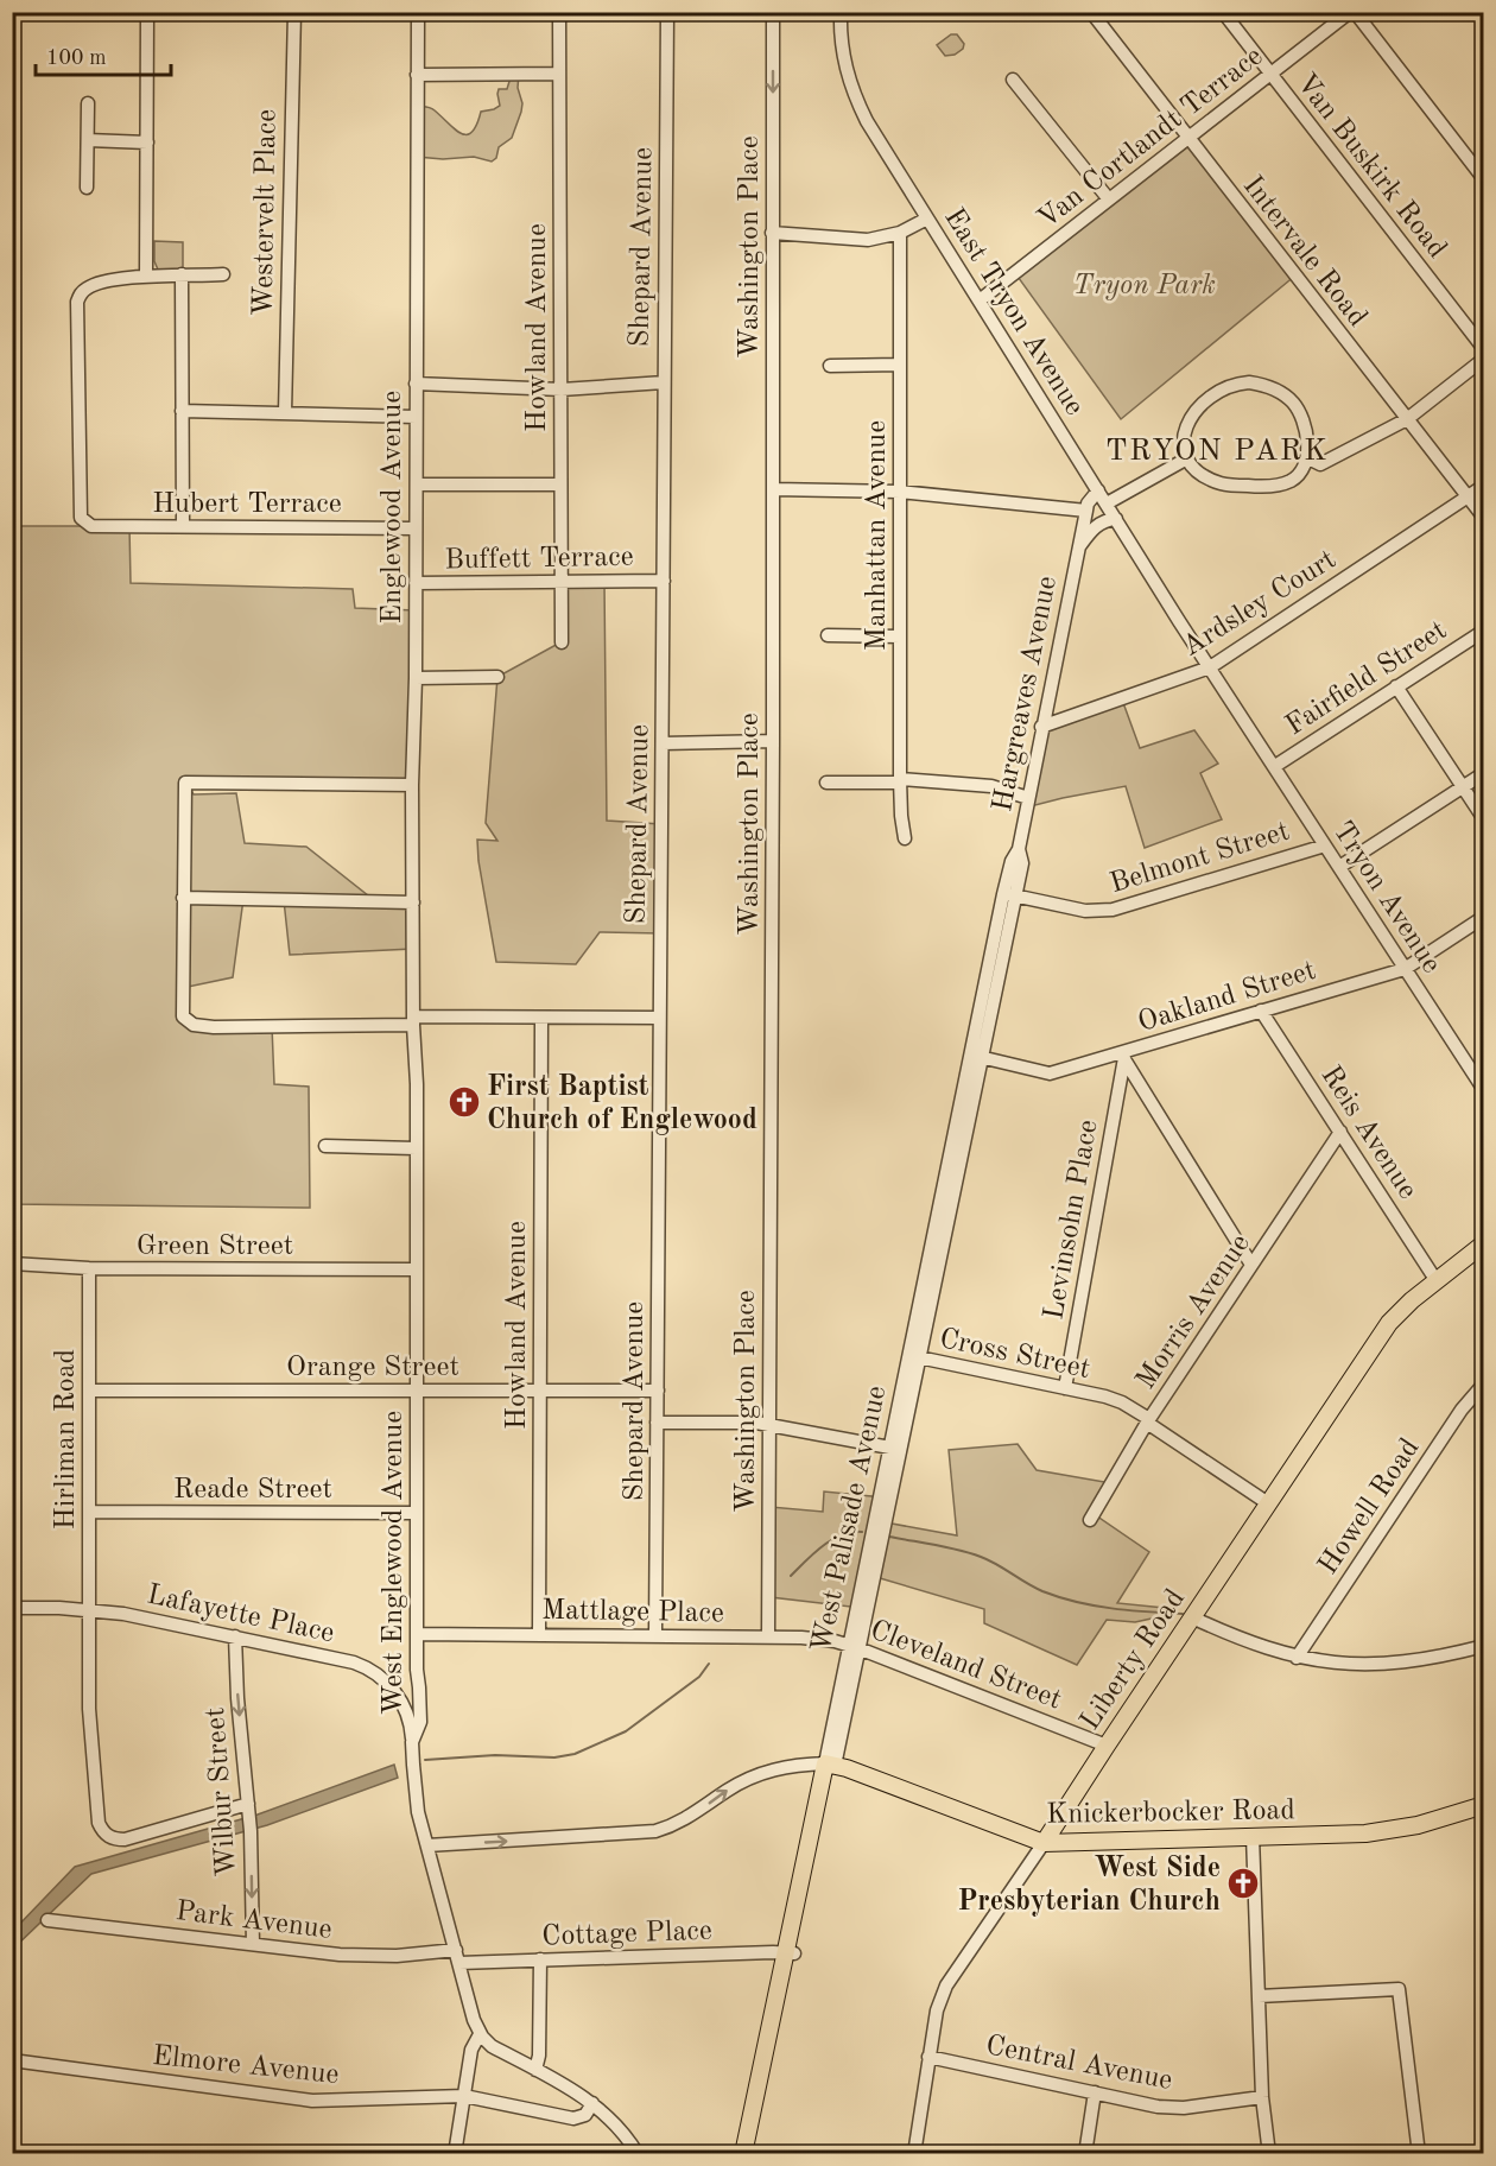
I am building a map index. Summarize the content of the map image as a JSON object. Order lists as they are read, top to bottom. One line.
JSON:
{"streets":{"main road":["West Palisade Avenue","Liberty Road","Knickerbocker Road"],"street":["Van Cortlandt Terrace","Van Buskirk Road","Westervelt Place","Shepard Avenue","Washington Place","Intervale Road","East Tryon Avenue","Howland Avenue","Hubert Terrace","Englewood Avenue","Manhattan Avenue","Buffett Terrace","Ardsley Court","Fairfield Street","Hargreaves Avenue","Belmont Street","Tryon Avenue","Oakland Street","Reis Avenue","Levinsohn Place","Green Street","Morris Avenue","Cross Street","Orange Street","Hirliman Road","Reade Street","Howell Road","West Englewood Avenue","Mattlage Place","Lafayette Place","Cleveland Street","Wilbur Street","Park Avenue","Cottage Place","Central Avenue","Elmore Avenue"]},"crossings":[["Van Cortlandt Terrace","Van Buskirk Road"],["Van Cortlandt Terrace","Intervale Road"],["Van Cortlandt Terrace","East Tryon Avenue"],["Shepard Avenue","Buffett Terrace"],["Shepard Avenue","Orange Street"],["Shepard Avenue","Mattlage Place"],["Washington Place","Mattlage Place"],["Intervale Road","Ardsley Court"],["East Tryon Avenue","Ardsley Court"],["East Tryon Avenue","Fairfield Street"],["East Tryon Avenue","Hargreaves Avenue"],["East Tryon Avenue","Tryon Avenue"],["Howland Avenue","Buffett Terrace"],["Howland Avenue","Orange Street"],["Howland Avenue","Mattlage Place"],["Hubert Terrace","Englewood Avenue"],["Englewood Avenue","Buffett Terrace"],["Englewood Avenue","West Englewood Avenue"],["Ardsley Court","Hargreaves Avenue"],["Fairfield Street","Tryon Avenue"],["Hargreaves Avenue","Belmont Street"],["Hargreaves Avenue","West Palisade Avenue"],["Belmont Street","Tryon Avenue"],["Belmont Street","West Palisade Avenue"],["Tryon Avenue","Oakland Street"],["Oakland Street","Reis Avenue"],["Oakland Street","Levinsohn Place"],["Oakland Street","West Palisade Avenue"],["Reis Avenue","Morris Avenue"],["Reis Avenue","Liberty Road"],["Levinsohn Place","Cross Street"],["Green Street","Hirliman Road"],["Green Street","West Englewood Avenue"],["Morris Avenue","Cross Street"],["Cross Street","West Palisade Avenue"],["Cross Street","Liberty Road"],["Orange Street","Hirliman Road"],["Orange Street","West Englewood Avenue"],["Hirliman Road","Reade Street"],["Hirliman Road","Lafayette Place"],["Hirliman Road","Wilbur Street"],["Reade Street","West Englewood Avenue"],["West Palisade Avenue","Mattlage Place"],["West Palisade Avenue","Cleveland Street"],["West Palisade Avenue","Knickerbocker Road"],["West Palisade Avenue","Cottage Place"],["West Englewood Avenue","Mattlage Place"],["West Englewood Avenue","Lafayette Place"],["West Englewood Avenue","Park Avenue"],["West Englewood Avenue","Cottage Place"],["Mattlage Place","Cleveland Street"],["Lafayette Place","Wilbur Street"],["Liberty Road","Cleveland Street"],["Liberty Road","Knickerbocker Road"],["Liberty Road","Central Avenue"],["Wilbur Street","Park Avenue"]],"one_way":["Wilbur Street"],"districts":["TRYON PARK"],"parks":["Tryon Park"],"places":{"church":["First Baptist Church of Englewood","West Side Presbyterian Church"]},"scale_bar":"100 m"}
